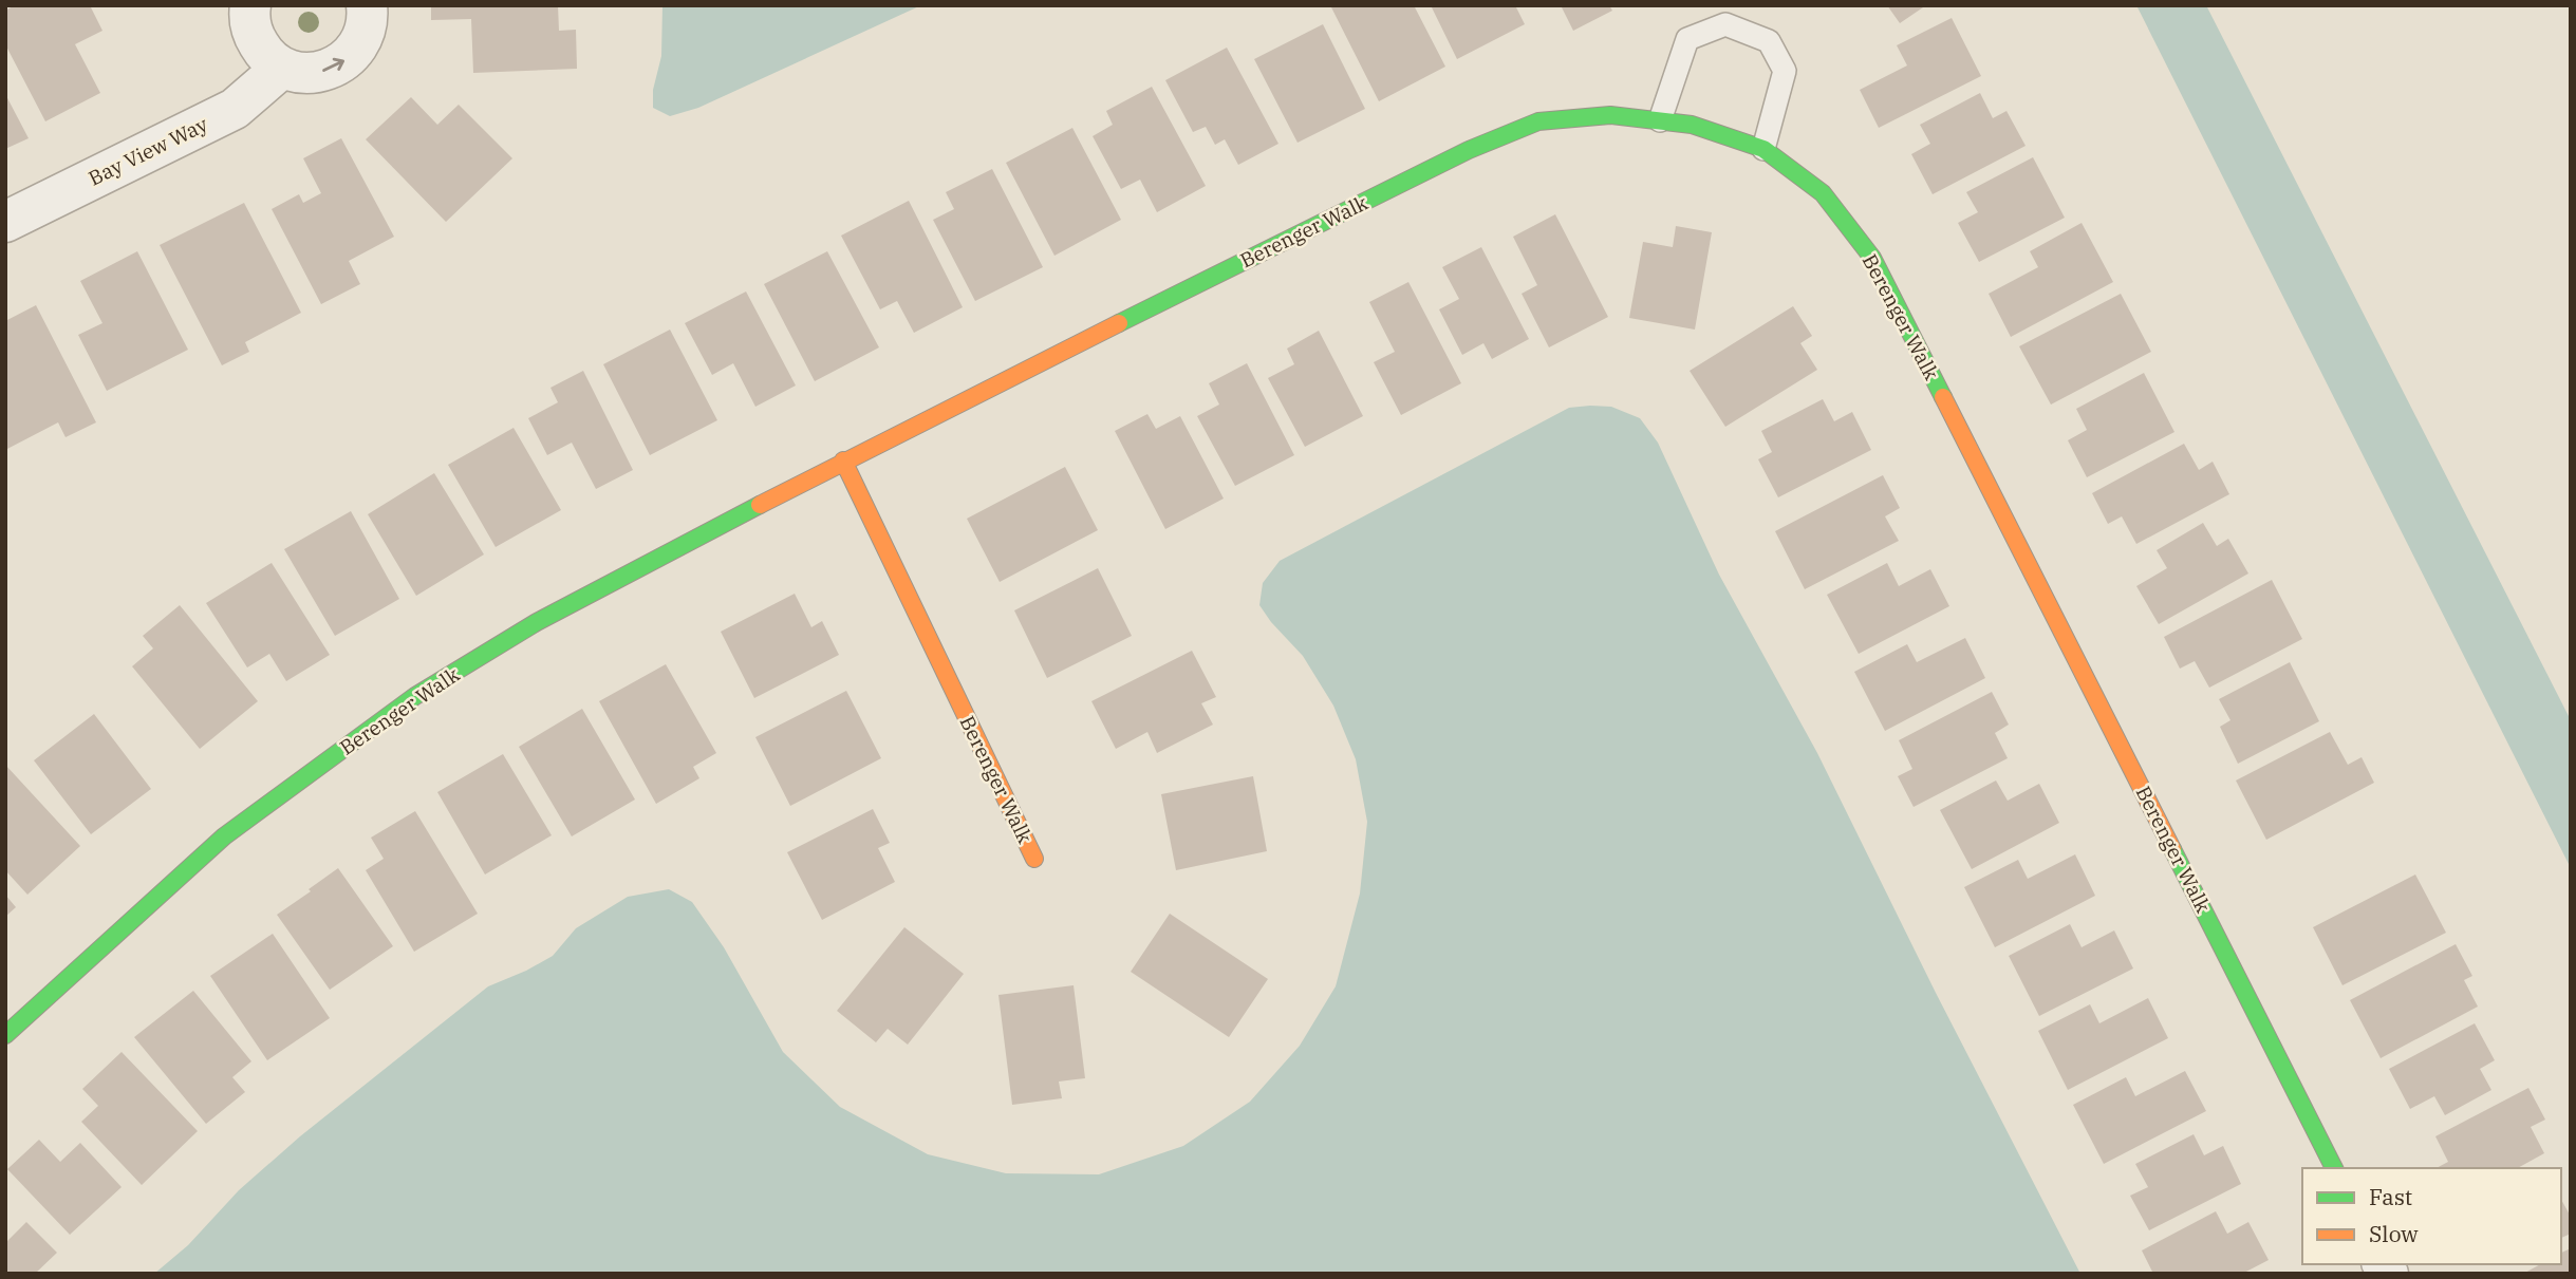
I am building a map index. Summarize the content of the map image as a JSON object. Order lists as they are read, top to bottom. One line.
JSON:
{"streets":{"street":["Bay View Way","Berenger Walk"]},"legend":["Fast","Slow"]}
